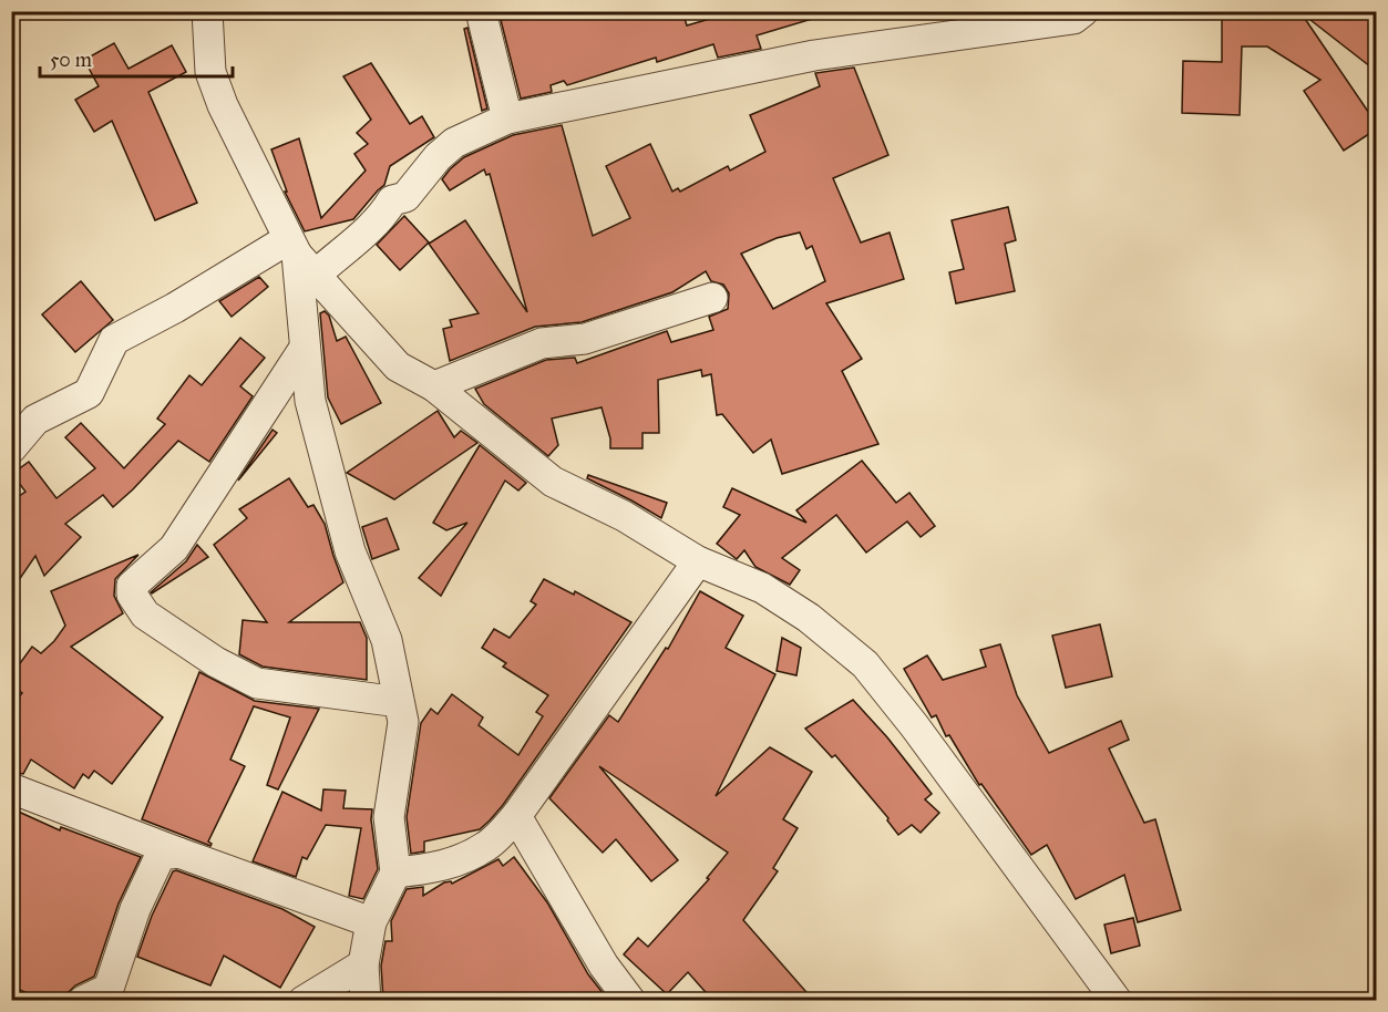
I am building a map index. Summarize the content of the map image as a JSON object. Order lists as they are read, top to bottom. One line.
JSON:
{"scale_bar":"50 m"}
